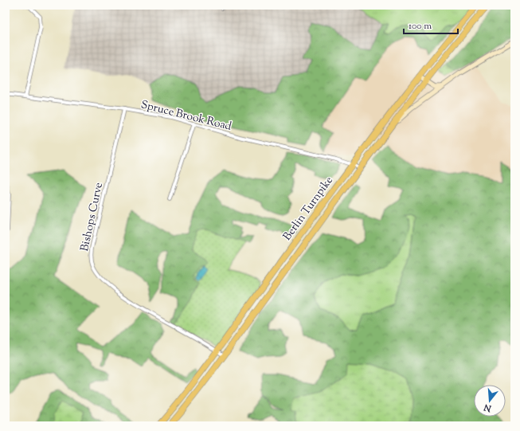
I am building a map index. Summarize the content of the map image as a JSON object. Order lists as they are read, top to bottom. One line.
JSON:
{"streets":{"highway":["Berlin Turnpike"],"street":["Spruce Brook Road","Bishops Curve"]},"crossings":[["Spruce Brook Road","Berlin Turnpike"],["Spruce Brook Road","Bishops Curve"],["Berlin Turnpike","Bishops Curve"]],"scale_bar":"100 m","north":"bottom"}
